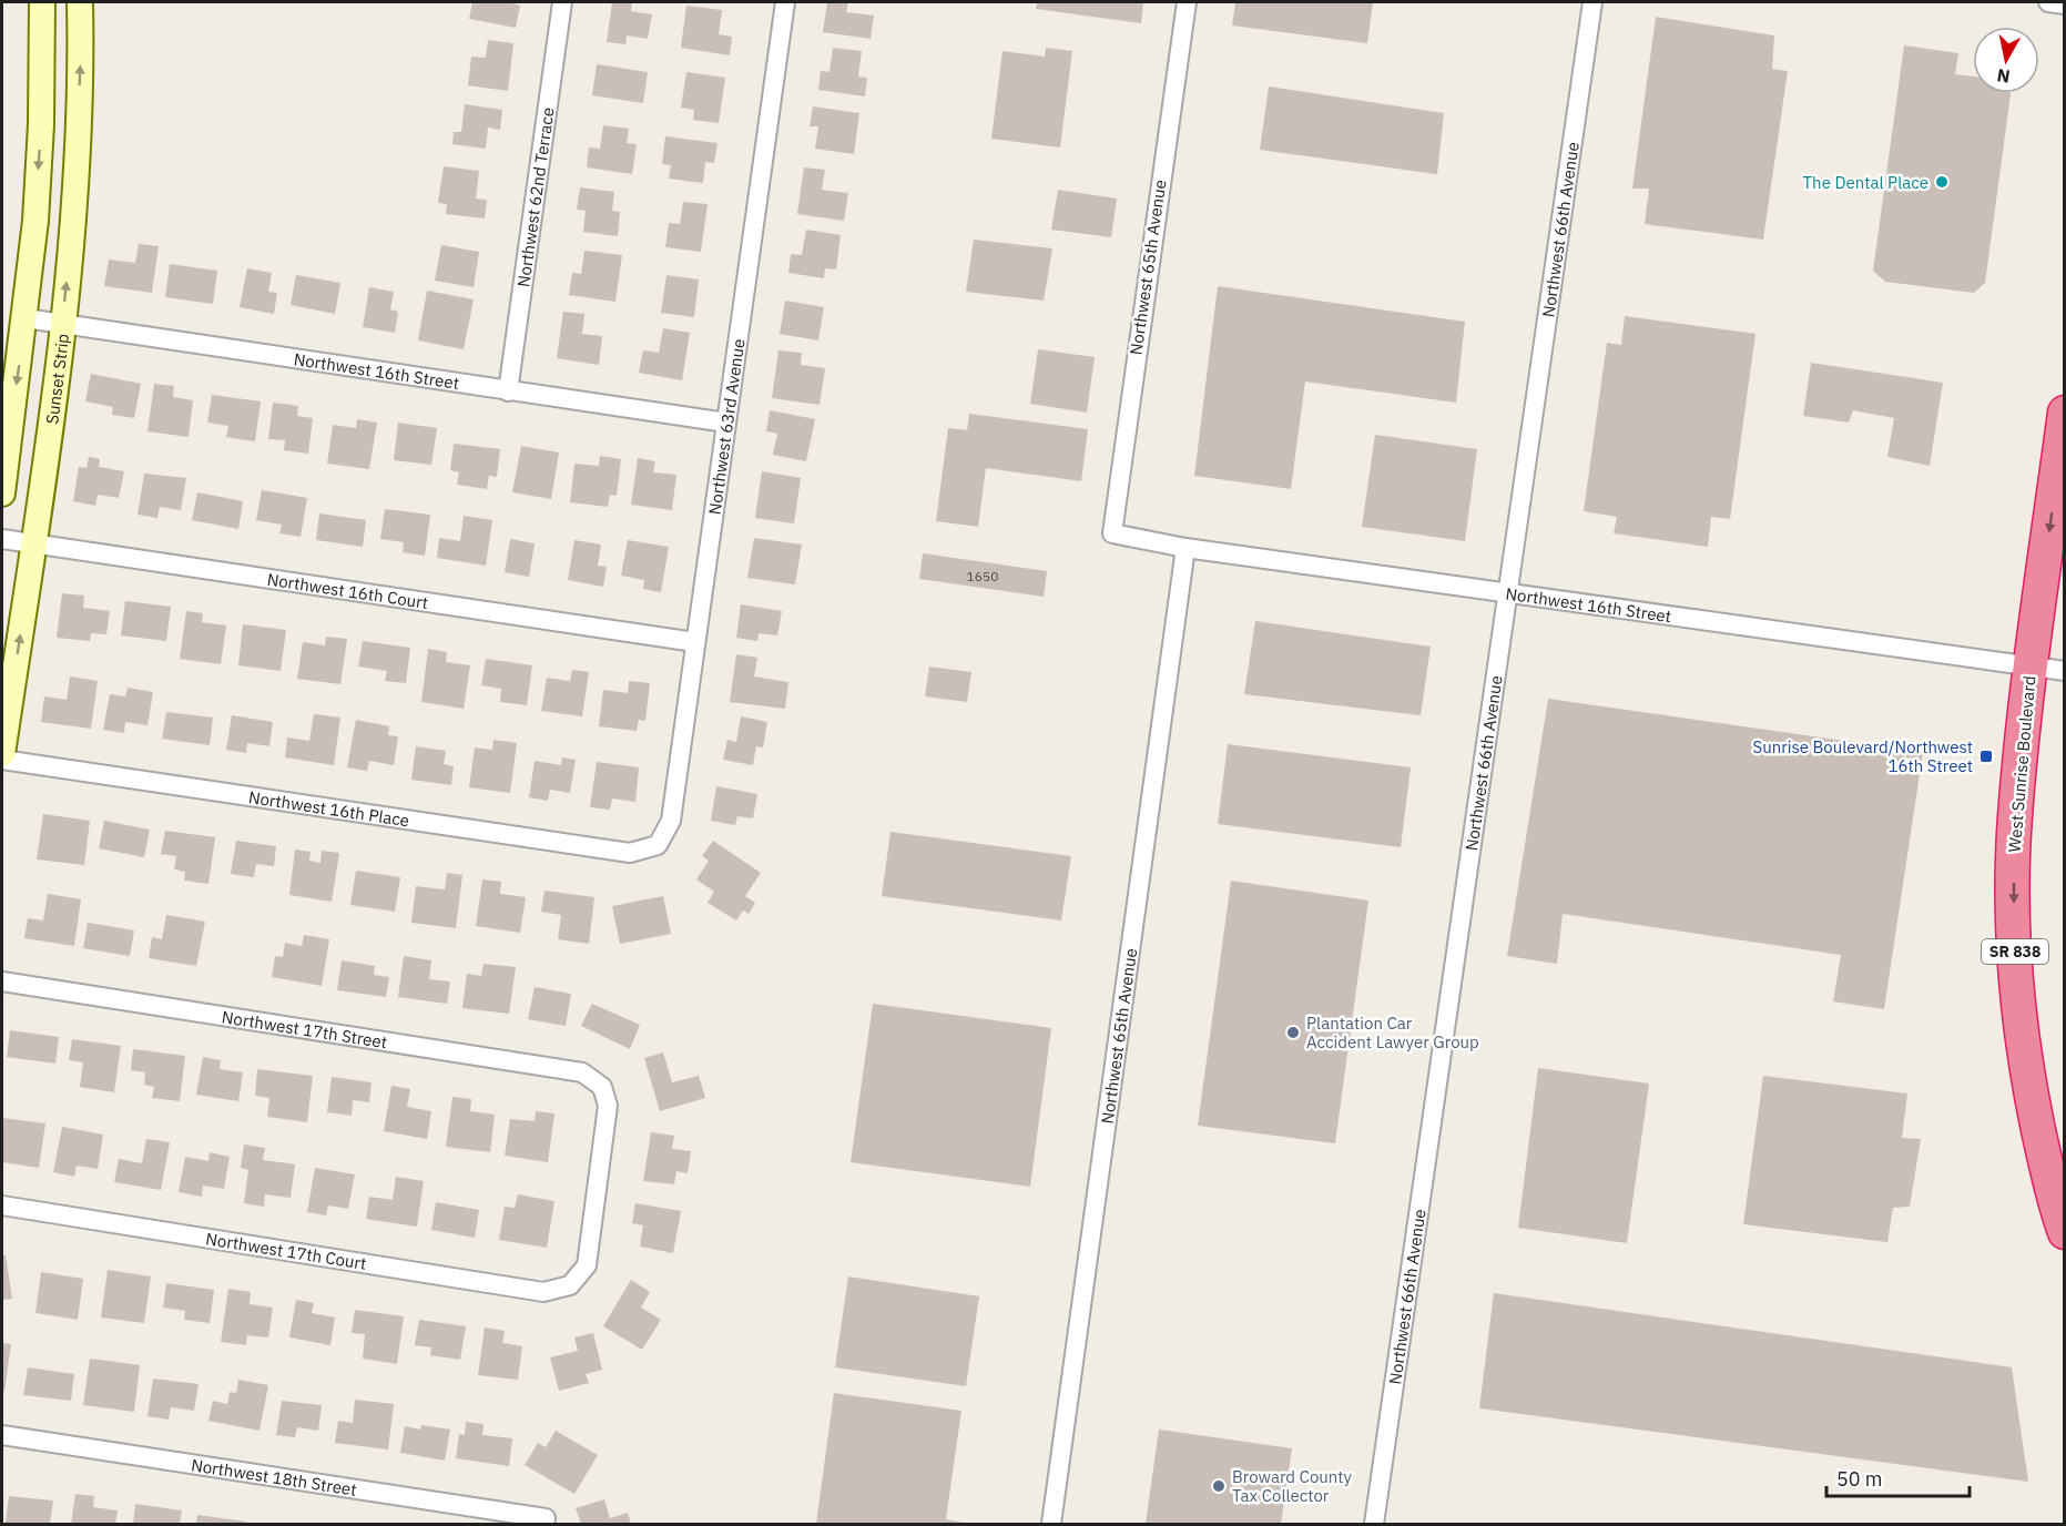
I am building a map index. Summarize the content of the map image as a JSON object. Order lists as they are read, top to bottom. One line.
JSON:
{"streets":{"highway":["West Sunrise Boulevard","SR 838"],"street":["Northwest 62nd Terrace","Northwest 66th Avenue","Northwest 65th Avenue","Northwest 16th Street","Sunset Strip","Northwest 63rd Avenue","Northwest 16th Court","Northwest 16th Place","Northwest 17th Street","Northwest 17th Court","Northwest 18th Street"]},"crossings":[["Northwest 62nd Terrace","Northwest 16th Street"],["Northwest 66th Avenue","Northwest 16th Street"],["Northwest 65th Avenue","Northwest 16th Street"],["Northwest 16th Street","Sunset Strip"],["Northwest 16th Street","Northwest 63rd Avenue"],["Northwest 16th Street","West Sunrise Boulevard"],["Sunset Strip","Northwest 16th Court"],["Northwest 63rd Avenue","Northwest 16th Court"],["Northwest 63rd Avenue","Northwest 16th Place"],["Northwest 17th Street","Northwest 17th Court"]],"one_way":["West Sunrise Boulevard"],"places":{"other":["The Dental Place","Plantation Car Accident Lawyer Group","Broward County Tax Collector"],"transit":["Sunrise Boulevard/Northwest 16th Street"]},"house_numbers":["1650"],"scale_bar":"50 m","north":"bottom"}
